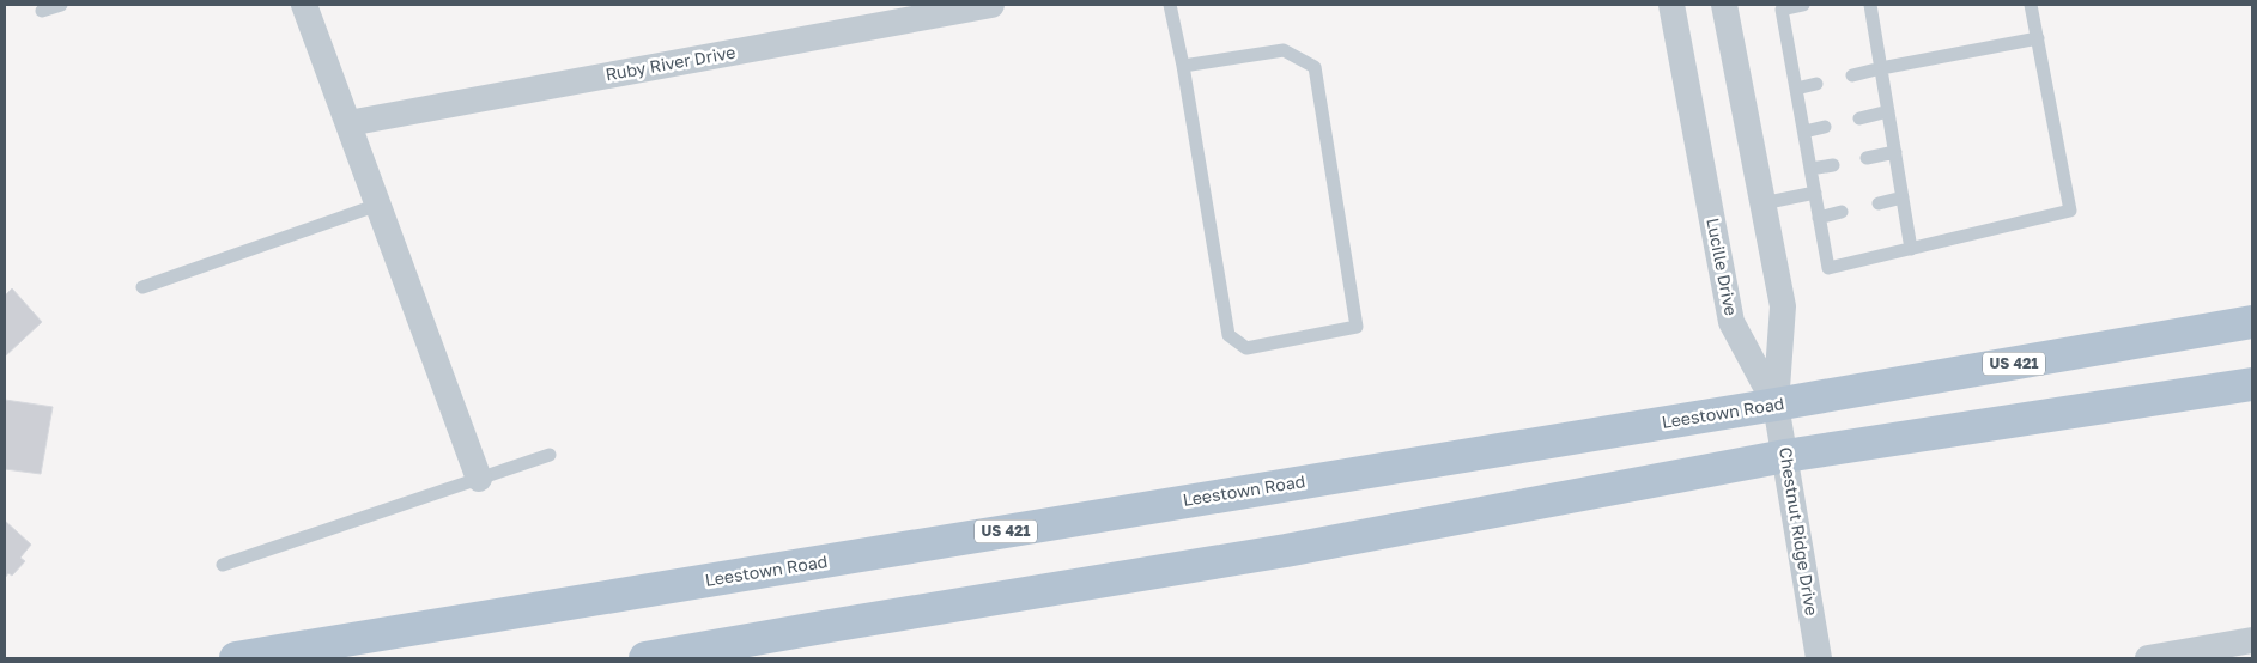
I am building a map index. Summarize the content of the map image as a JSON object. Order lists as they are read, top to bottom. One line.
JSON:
{"streets":{"main road":["US 421","Leestown Road"],"street":["Ruby River Drive","Lucille Drive","Chestnut Ridge Drive"]},"crossings":[["Lucille Drive","Leestown Road"],["Lucille Drive","Chestnut Ridge Drive"],["Leestown Road","Chestnut Ridge Drive"]]}
